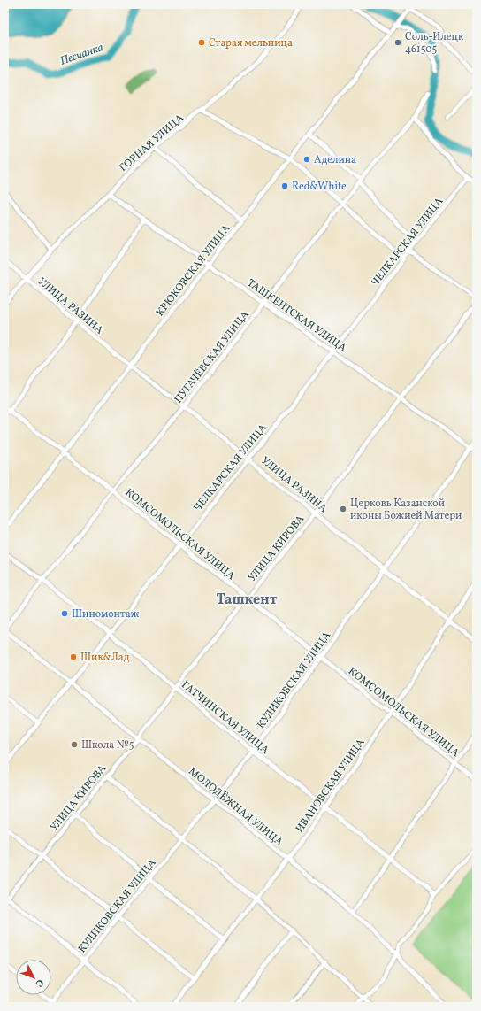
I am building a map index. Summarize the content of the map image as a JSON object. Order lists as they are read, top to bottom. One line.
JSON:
{"streets":{"street":["ГОРНАЯ УЛИЦА","ЧЕЛКАРСКАЯ УЛИЦА","КРЮКОВСКАЯ УЛИЦА","УЛИЦА РАЗИНА","ТАШКЕНТСКАЯ УЛИЦА","ПУГАЧЁВСКАЯ УЛИЦА","КОМСОМОЛЬСКАЯ УЛИЦА","УЛИЦА КИРОВА","КУЛИКОВСКАЯ УЛИЦА","ГАТЧИНСКАЯ УЛИЦА","ИВАНОВСКАЯ УЛИЦА","МОЛОДЁЖНАЯ УЛИЦА"]},"crossings":[["ГОРНАЯ УЛИЦА","УЛИЦА РАЗИНА"],["ГОРНАЯ УЛИЦА","ТАШКЕНТСКАЯ УЛИЦА"],["ЧЕЛКАРСКАЯ УЛИЦА","УЛИЦА РАЗИНА"],["ЧЕЛКАРСКАЯ УЛИЦА","ТАШКЕНТСКАЯ УЛИЦА"],["ЧЕЛКАРСКАЯ УЛИЦА","КОМСОМОЛЬСКАЯ УЛИЦА"],["ЧЕЛКАРСКАЯ УЛИЦА","ГАТЧИНСКАЯ УЛИЦА"],["ЧЕЛКАРСКАЯ УЛИЦА","МОЛОДЁЖНАЯ УЛИЦА"],["КРЮКОВСКАЯ УЛИЦА","УЛИЦА РАЗИНА"],["КРЮКОВСКАЯ УЛИЦА","ТАШКЕНТСКАЯ УЛИЦА"],["КРЮКОВСКАЯ УЛИЦА","КОМСОМОЛЬСКАЯ УЛИЦА"],["УЛИЦА РАЗИНА","ПУГАЧЁВСКАЯ УЛИЦА"],["УЛИЦА РАЗИНА","УЛИЦА КИРОВА"],["УЛИЦА РАЗИНА","КУЛИКОВСКАЯ УЛИЦА"],["УЛИЦА РАЗИНА","ИВАНОВСКАЯ УЛИЦА"],["ТАШКЕНТСКАЯ УЛИЦА","ПУГАЧЁВСКАЯ УЛИЦА"],["ТАШКЕНТСКАЯ УЛИЦА","УЛИЦА КИРОВА"],["ТАШКЕНТСКАЯ УЛИЦА","КУЛИКОВСКАЯ УЛИЦА"],["ПУГАЧЁВСКАЯ УЛИЦА","КОМСОМОЛЬСКАЯ УЛИЦА"],["ПУГАЧЁВСКАЯ УЛИЦА","ГАТЧИНСКАЯ УЛИЦА"],["ПУГАЧЁВСКАЯ УЛИЦА","МОЛОДЁЖНАЯ УЛИЦА"],["КОМСОМОЛЬСКАЯ УЛИЦА","УЛИЦА КИРОВА"],["КОМСОМОЛЬСКАЯ УЛИЦА","КУЛИКОВСКАЯ УЛИЦА"],["КОМСОМОЛЬСКАЯ УЛИЦА","ИВАНОВСКАЯ УЛИЦА"],["УЛИЦА КИРОВА","ГАТЧИНСКАЯ УЛИЦА"],["УЛИЦА КИРОВА","МОЛОДЁЖНАЯ УЛИЦА"],["КУЛИКОВСКАЯ УЛИЦА","ГАТЧИНСКАЯ УЛИЦА"],["КУЛИКОВСКАЯ УЛИЦА","МОЛОДЁЖНАЯ УЛИЦА"],["ГАТЧИНСКАЯ УЛИЦА","ИВАНОВСКАЯ УЛИЦА"],["ИВАНОВСКАЯ УЛИЦА","МОЛОДЁЖНАЯ УЛИЦА"]],"districts":["Ташкент"],"water":["Песчанка"],"places":["Старая мельница","Соль-Илецк 461505","Аделина","Red&White","Церковь Казанской иконы Божией Матери","Шиномонтаж","Шик&Лад","Школа №5"],"north":"bottom right"}
